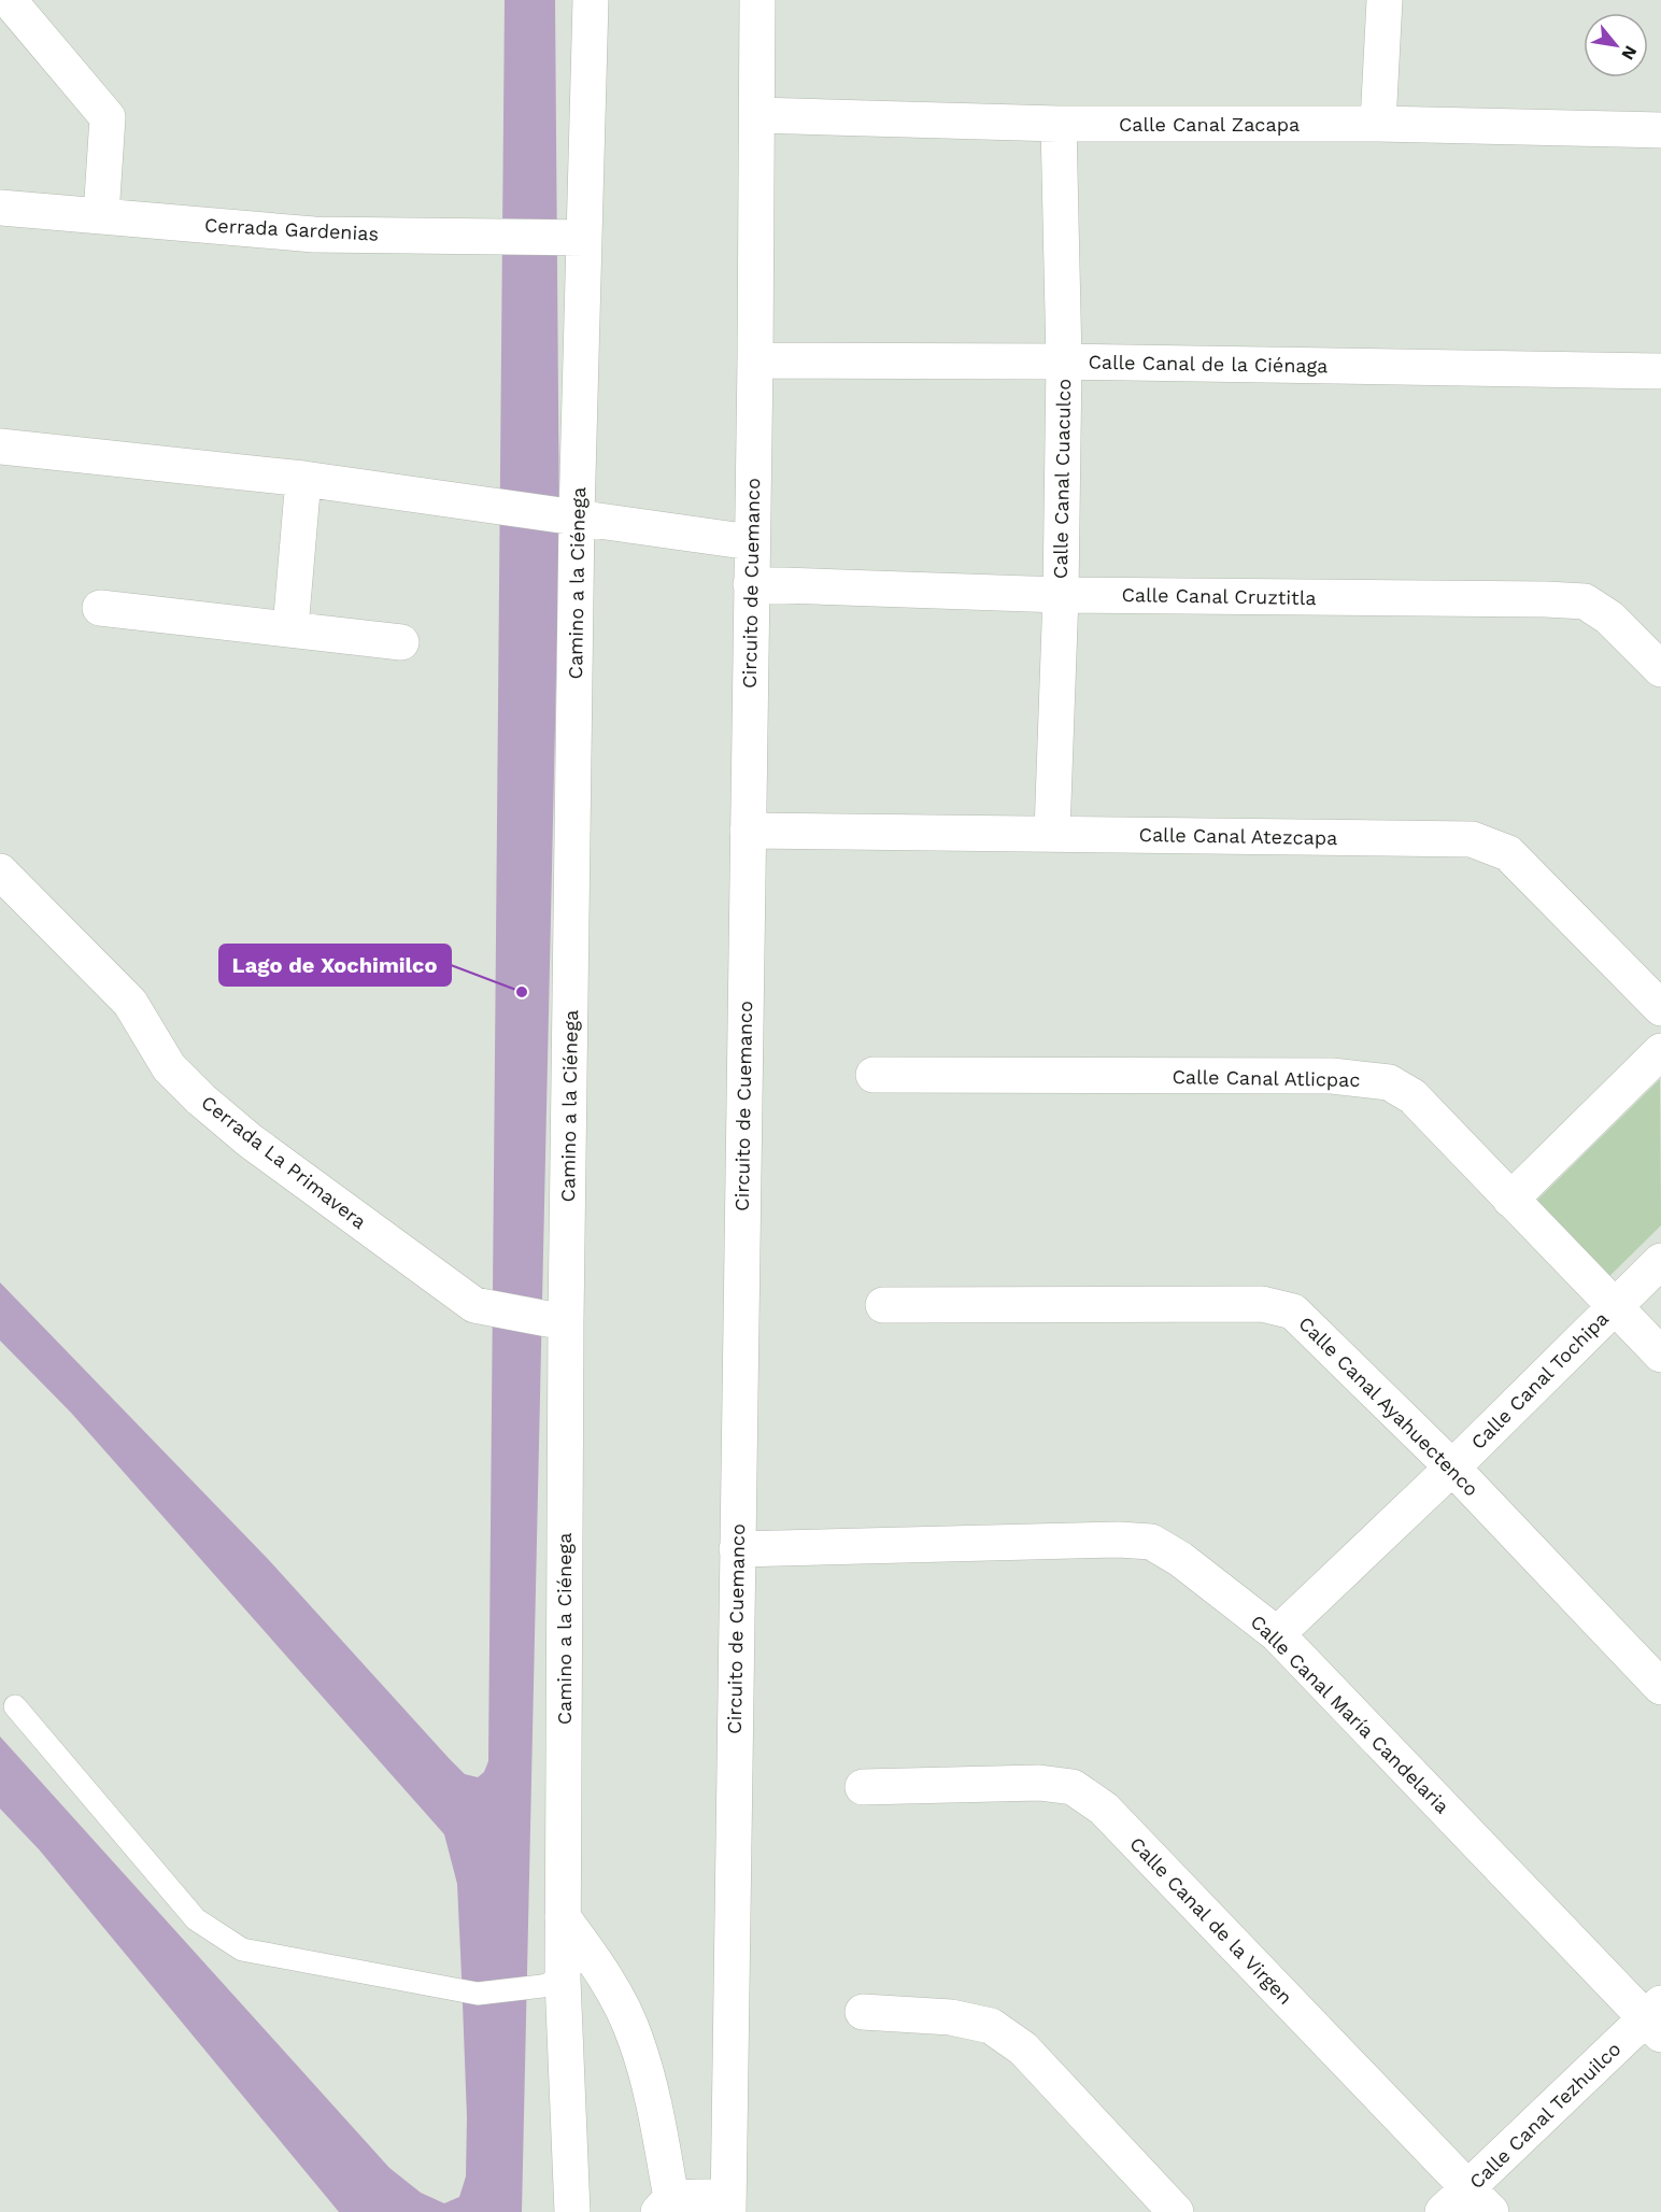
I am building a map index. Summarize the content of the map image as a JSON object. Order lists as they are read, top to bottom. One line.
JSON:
{"streets":{"street":["Calle Canal Zacapa","Cerrada Gardenias","Calle Canal de la Ciénaga","Calle Canal Cuaculco","Camino a la Ciénega","Circuito de Cuemanco","Calle Canal Cruztitla","Calle Canal Atezcapa","Calle Canal Atlicpac","Cerrada La Primavera","Calle Canal Tochipa","Calle Canal Ayahuectenco","Calle Canal María Candelaria","Calle Canal de la Virgen","Calle Canal Tezhuilco"]},"crossings":[["Calle Canal Zacapa","Calle Canal Cuaculco"],["Calle Canal Zacapa","Circuito de Cuemanco"],["Cerrada Gardenias","Camino a la Ciénega"],["Calle Canal de la Ciénaga","Calle Canal Cuaculco"],["Calle Canal de la Ciénaga","Circuito de Cuemanco"],["Calle Canal Cuaculco","Calle Canal Cruztitla"],["Calle Canal Cuaculco","Calle Canal Atezcapa"],["Camino a la Ciénega","Cerrada La Primavera"],["Circuito de Cuemanco","Calle Canal Cruztitla"],["Circuito de Cuemanco","Calle Canal Atezcapa"],["Circuito de Cuemanco","Calle Canal María Candelaria"],["Calle Canal Atlicpac","Calle Canal Tochipa"],["Calle Canal Tochipa","Calle Canal Ayahuectenco"],["Calle Canal Tochipa","Calle Canal María Candelaria"],["Calle Canal María Candelaria","Calle Canal Tezhuilco"],["Calle Canal de la Virgen","Calle Canal Tezhuilco"]],"places":["Lago de Xochimilco"],"north":"bottom right"}
